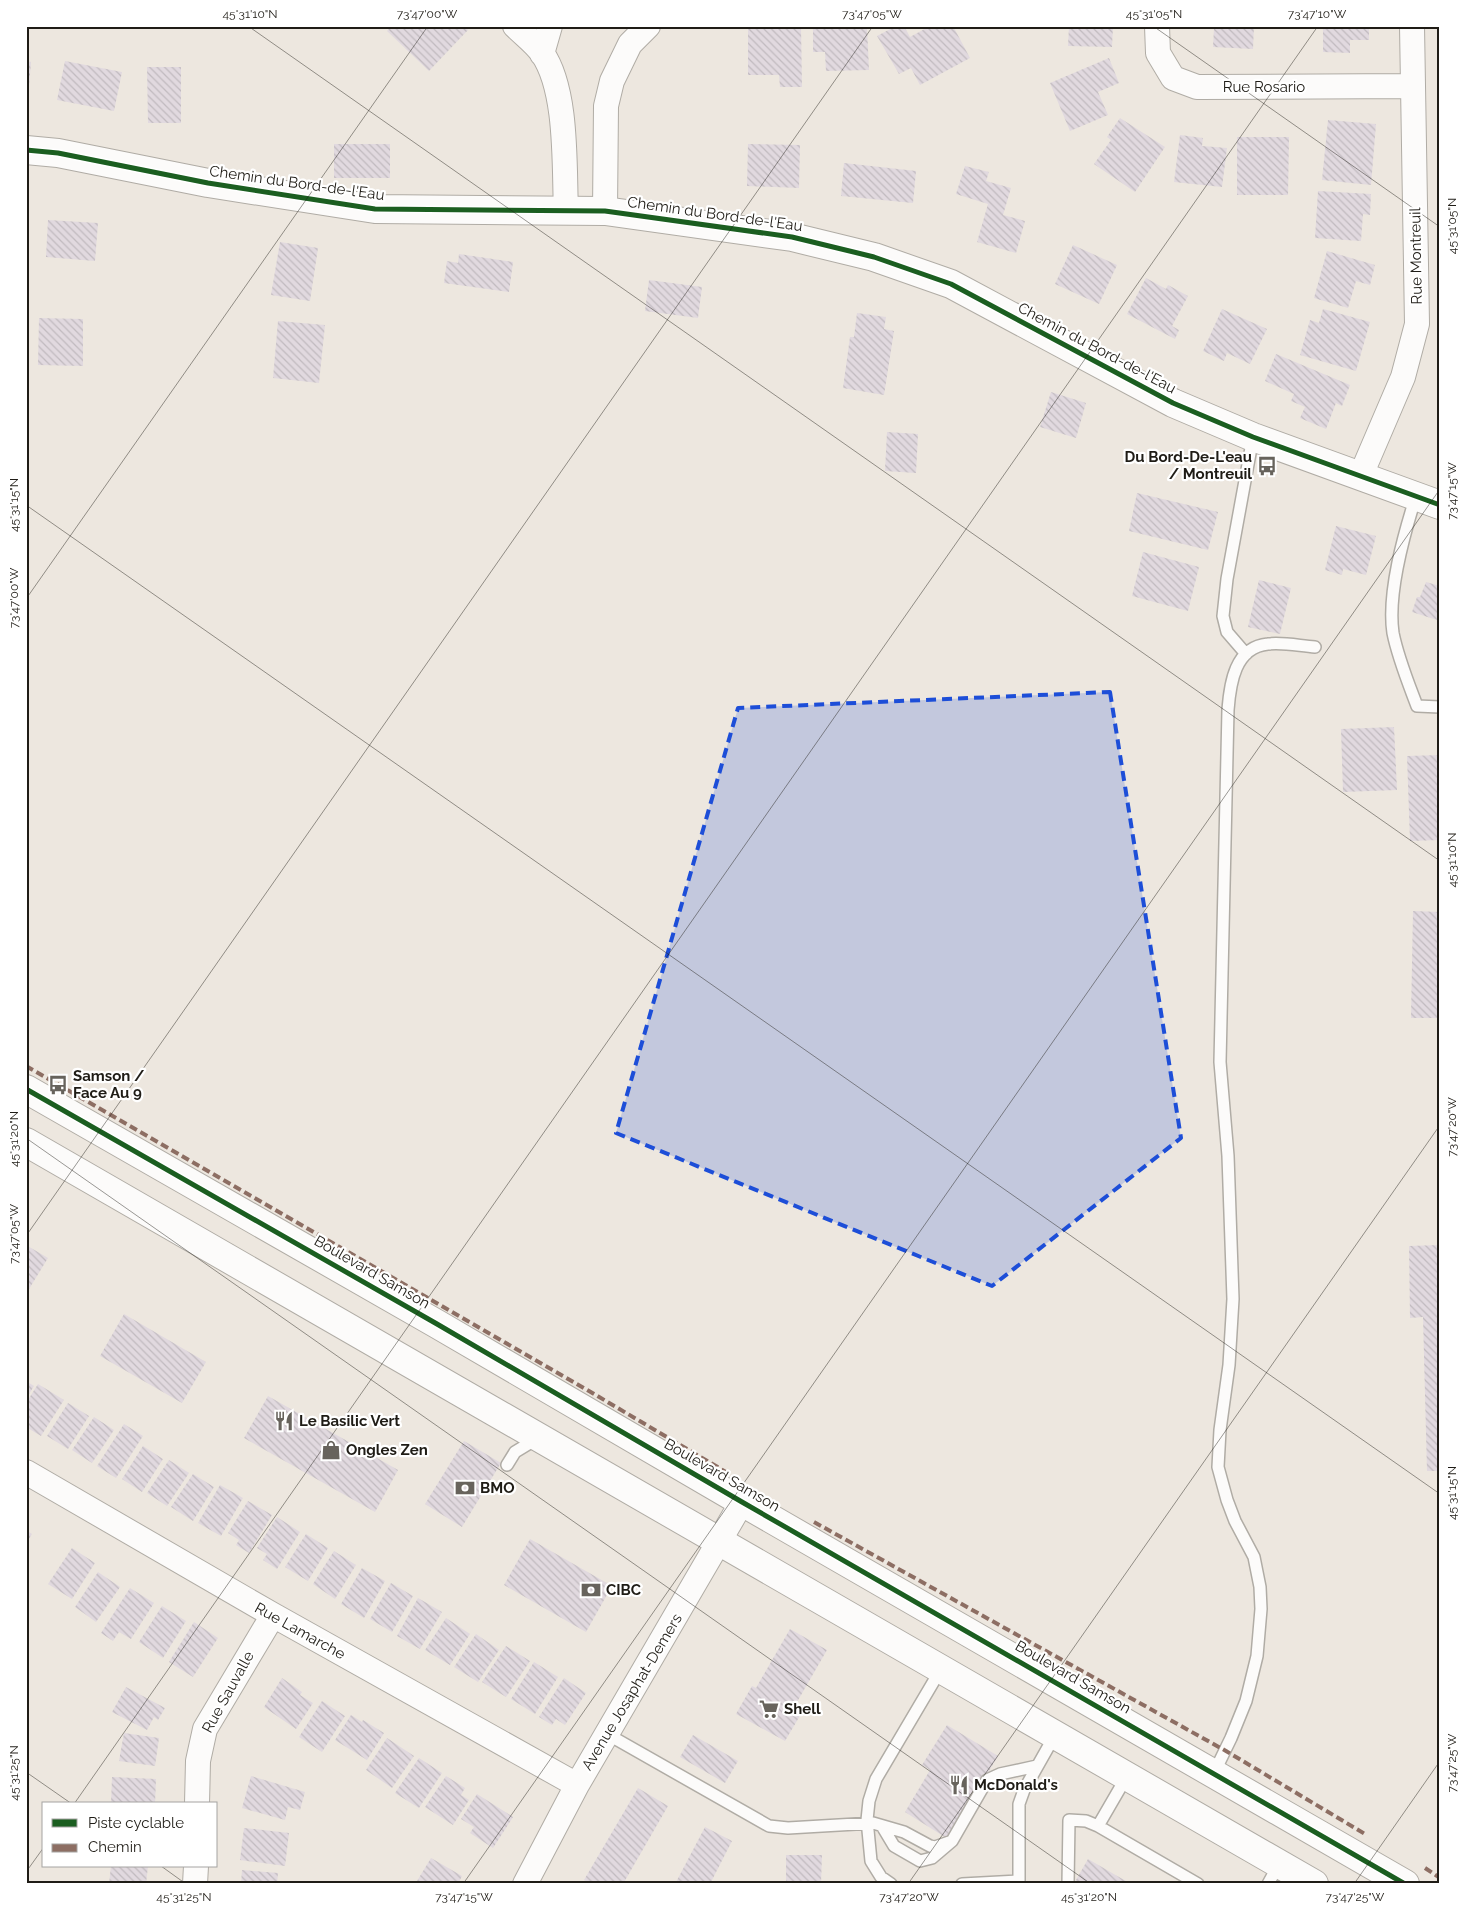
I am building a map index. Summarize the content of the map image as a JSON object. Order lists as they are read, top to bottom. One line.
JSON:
{"streets":{"street":["Rue Rosario","Chemin du Bord-de-l'Eau","Rue Montreuil","Boulevard Samson","Rue Lamarche","Rue Sauvalle","Avenue Josaphat-Demers"]},"crossings":[["Rue Rosario","Rue Montreuil"],["Chemin du Bord-de-l'Eau","Rue Montreuil"],["Boulevard Samson","Avenue Josaphat-Demers"],["Rue Lamarche","Rue Sauvalle"],["Rue Lamarche","Avenue Josaphat-Demers"]],"places":{"bus stop":["Du Bord-De-L'eau / Montreuil","Samson / Face Au 9"],"restaurant":["Le Basilic Vert","McDonald's"],"shop":["Ongles Zen"],"bank":["BMO","CIBC"],"supermarket":["Shell"]},"legend":["Piste cyclable","Chemin"],"coordinates":["45°31'10\"N","73°47'00\"W","73°47'05\"W","45°31'05\"N","73°47'10\"W","73°47'15\"W","45°31'15\"N","73°47'20\"W","45°31'20\"N","73°47'25\"W","45°31'25\"N"]}
